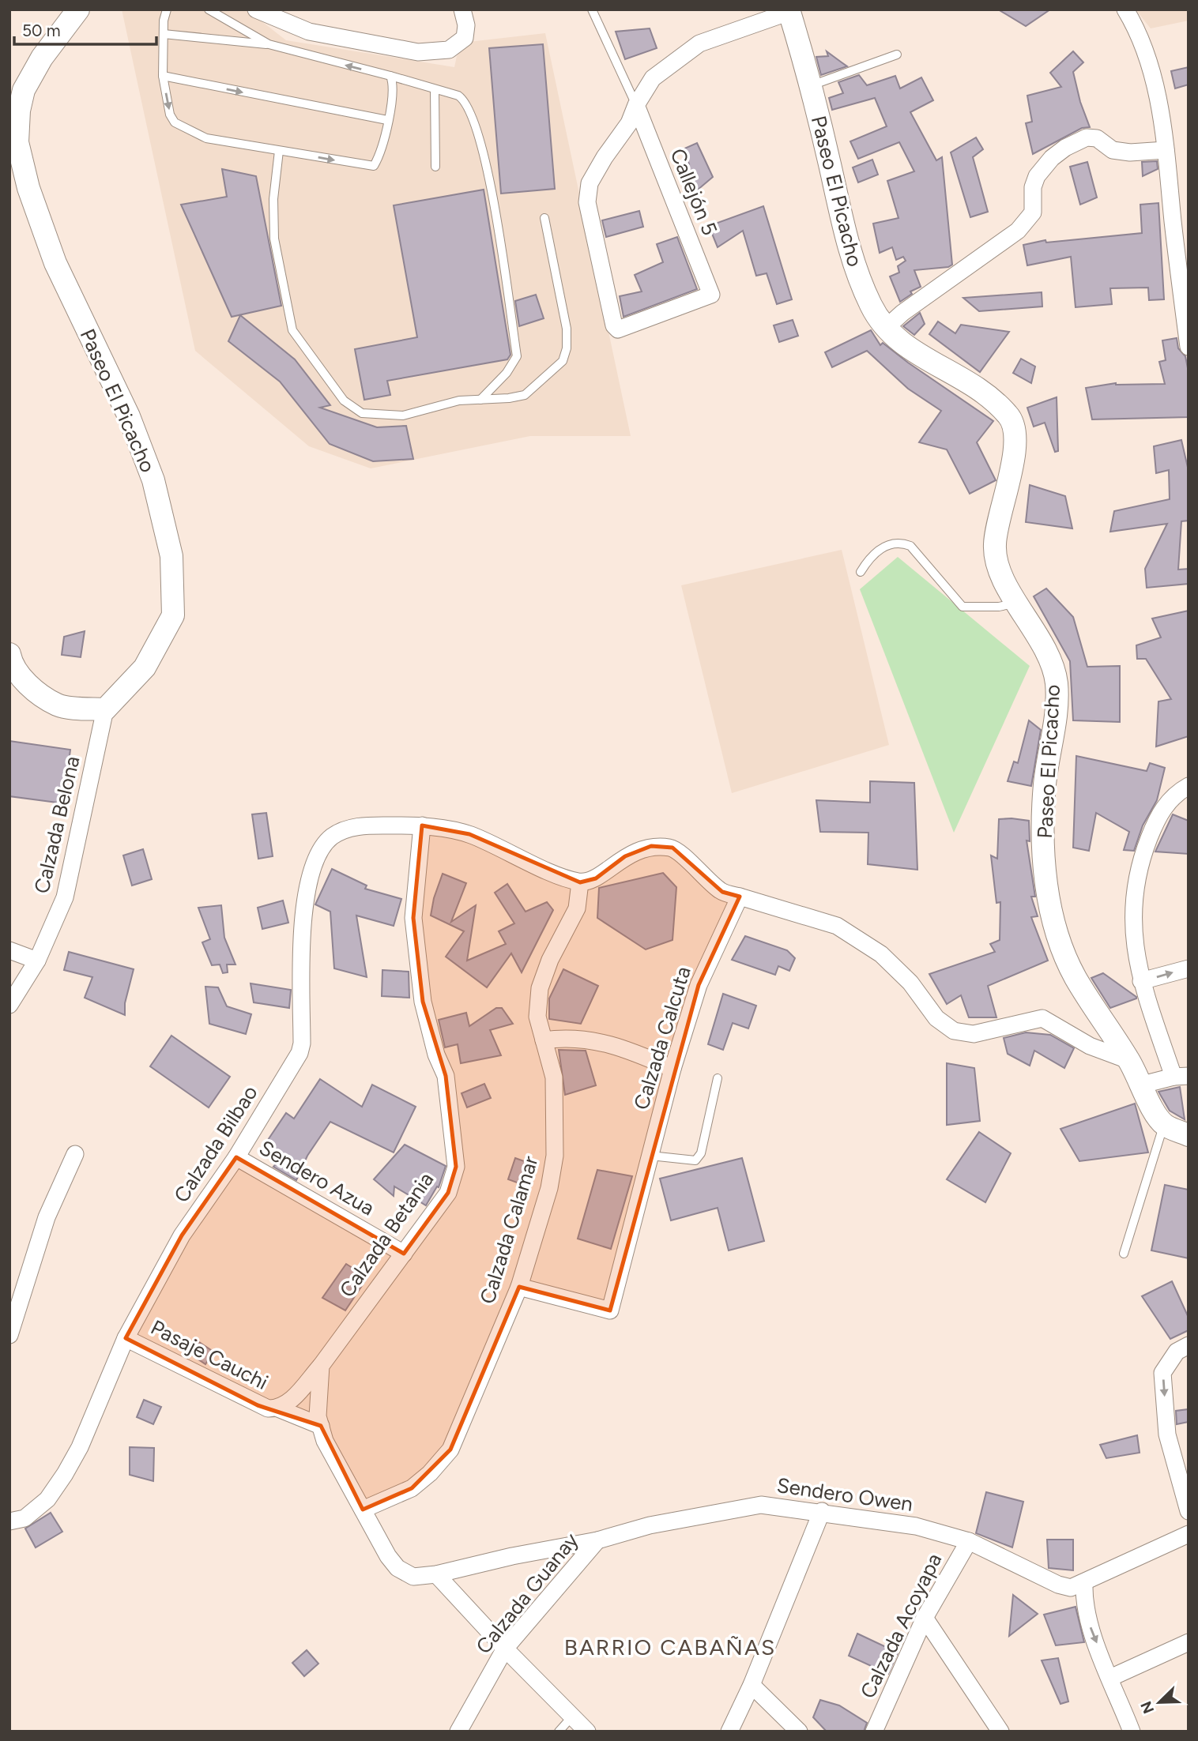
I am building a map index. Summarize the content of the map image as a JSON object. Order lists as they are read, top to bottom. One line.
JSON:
{"streets":{"street":["Paseo El Picacho","Callejón 5","Calzada Belona","Calzada Calcuta","Calzada Bilbao","Sendero Azua","Calzada Calamar","Calzada Betania","Pasaje Cauchi","Sendero Owen","Calzada Guanay","Calzada Acoyapa"]},"crossings":[["Paseo El Picacho","Calzada Belona"],["Calzada Calcuta","Calzada Calamar"],["Calzada Bilbao","Sendero Azua"],["Calzada Bilbao","Calzada Calamar"],["Calzada Bilbao","Calzada Betania"],["Calzada Bilbao","Pasaje Cauchi"],["Sendero Azua","Calzada Betania"],["Calzada Betania","Pasaje Cauchi"],["Sendero Owen","Calzada Guanay"],["Sendero Owen","Calzada Acoyapa"]],"districts":["BARRIO CABAÑAS"],"scale_bar":"50 m","north":"bottom left"}
